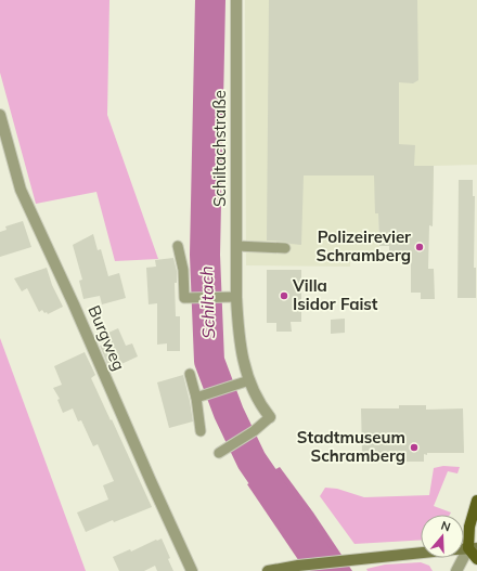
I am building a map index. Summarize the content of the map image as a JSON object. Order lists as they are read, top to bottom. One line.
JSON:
{"streets":{"street":["Schiltachstraße","Burgweg"]},"water":["Schiltach"],"places":["Polizeirevier Schramberg","Villa Isidor Faist","Stadtmuseum Schramberg"],"north":"top"}
